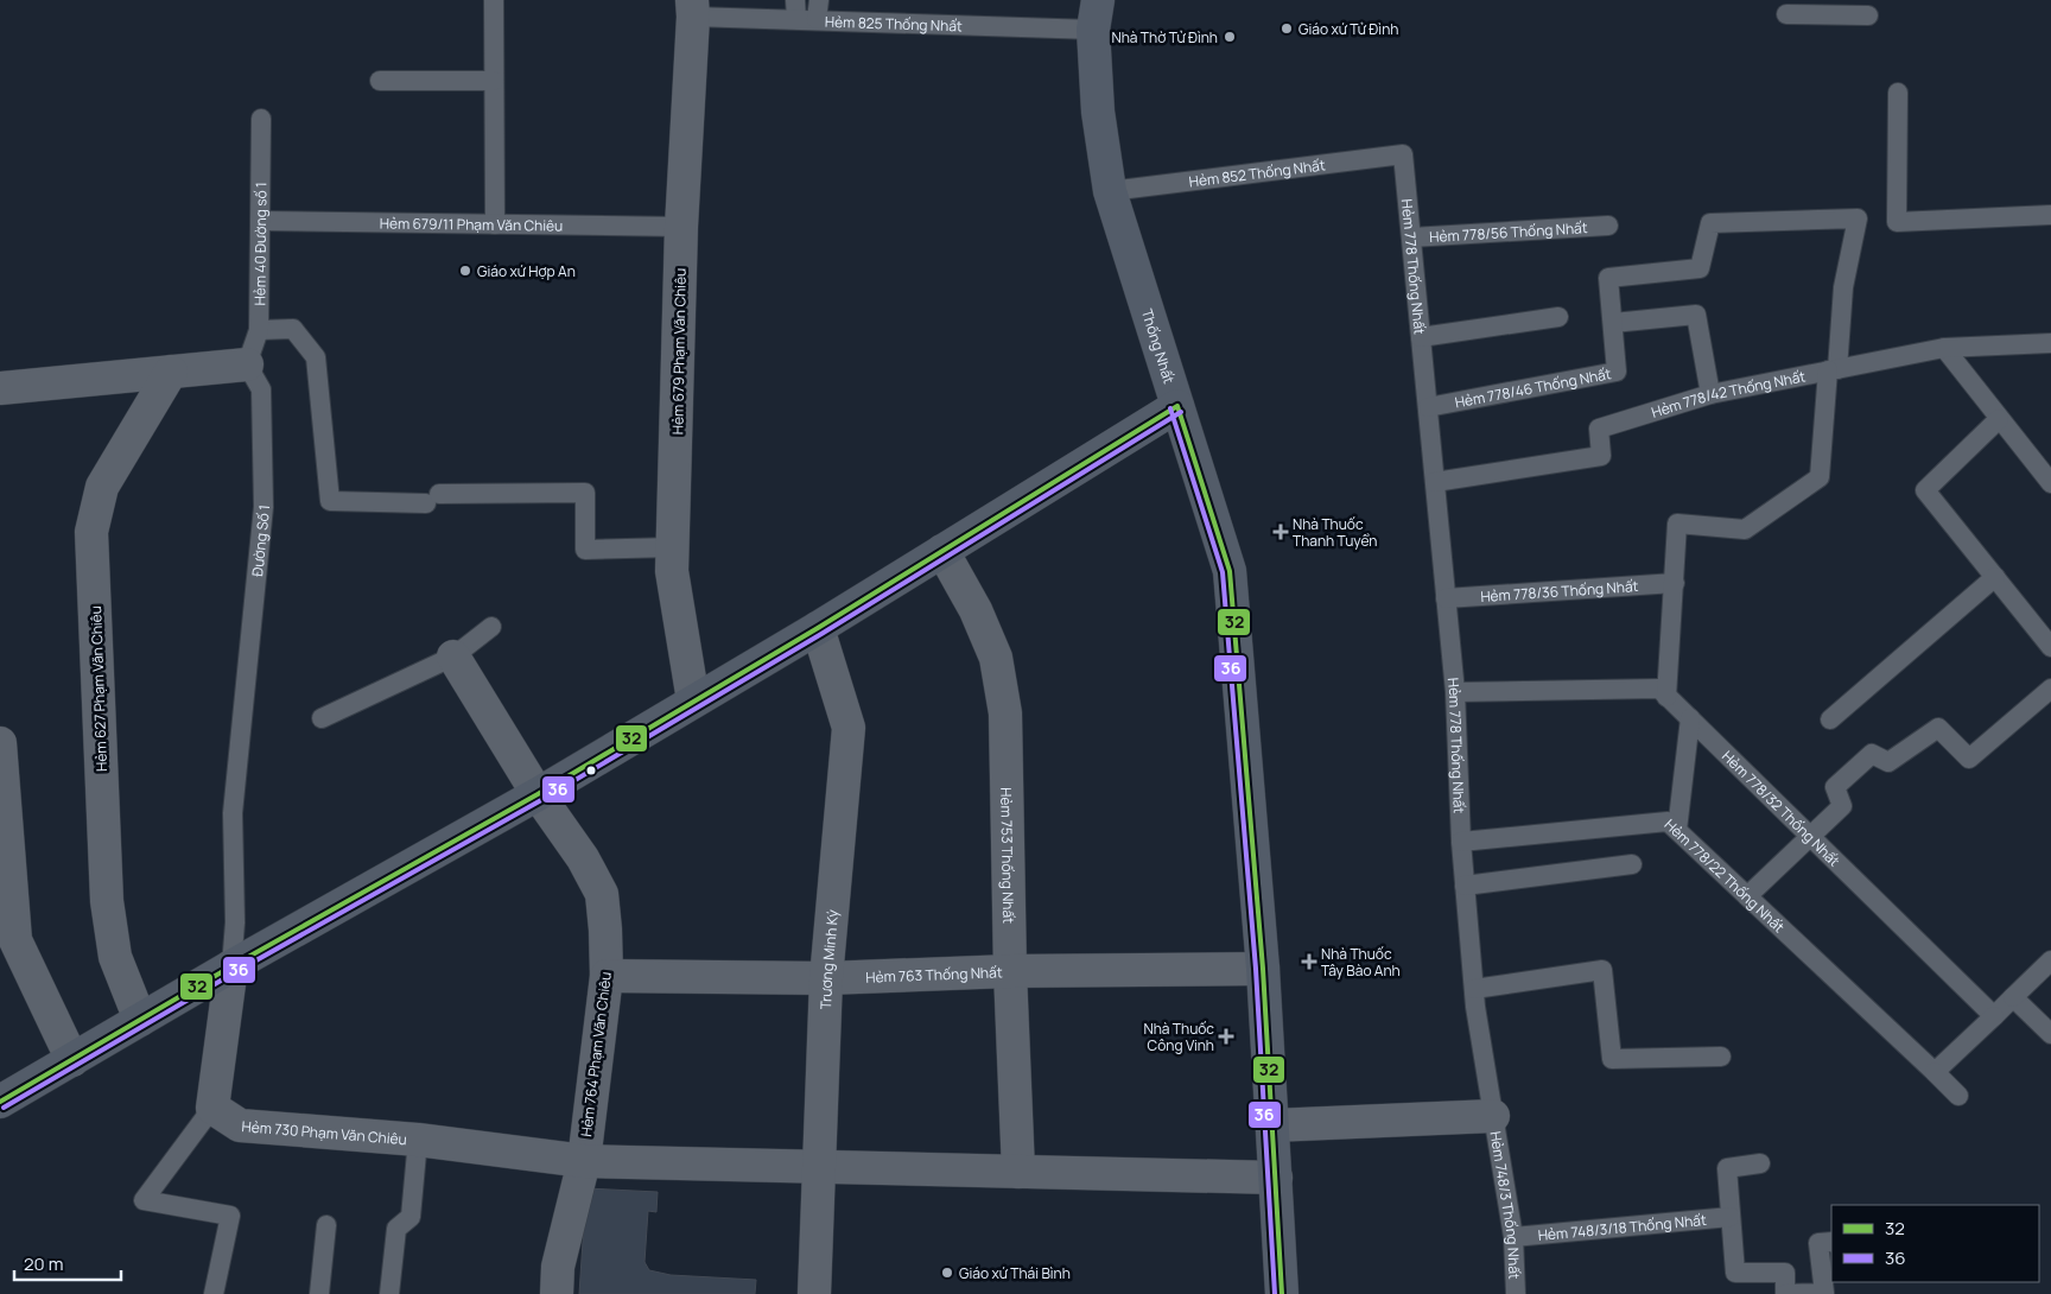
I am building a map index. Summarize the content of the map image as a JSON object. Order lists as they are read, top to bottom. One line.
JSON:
{"streets":{"main road":["Thống Nhất"],"street":["Hẻm 679 Phạm Văn Chiêu","Hẻm 627 Phạm Văn Chiêu","Hẻm 753 Thống Nhất","Trương Minh Ký","Hẻm 763 Thống Nhất","Hẻm 764 Phạm Văn Chiêu","Hẻm 730 Phạm Văn Chiêu"],"lane":["Hẻm 825 Thống Nhất","Hẻm 852 Thống Nhất","Hẻm 679/11 Phạm Văn Chiêu","Hẻm 778/56 Thống Nhất","Hẻm 40 Đường số 1","Hẻm 778 Thống Nhất","Hẻm 778/46 Thống Nhất","Hẻm 778/42 Thống Nhất","Đường Số 1","Hẻm 778/36 Thống Nhất","Hẻm 778/32 Thống Nhất","Hẻm 778/22 Thống Nhất","Hẻm 748/3 Thống Nhất","Hẻm 748/3/18 Thống Nhất"]},"crossings":[["Hẻm 825 Thống Nhất","Thống Nhất"],["Hẻm 825 Thống Nhất","Hẻm 679 Phạm Văn Chiêu"],["Hẻm 852 Thống Nhất","Hẻm 778 Thống Nhất"],["Hẻm 852 Thống Nhất","Thống Nhất"],["Hẻm 679/11 Phạm Văn Chiêu","Hẻm 40 Đường số 1"],["Hẻm 679/11 Phạm Văn Chiêu","Hẻm 679 Phạm Văn Chiêu"],["Hẻm 778/56 Thống Nhất","Hẻm 778 Thống Nhất"],["Hẻm 40 Đường số 1","Đường Số 1"],["Hẻm 778 Thống Nhất","Hẻm 778/46 Thống Nhất"],["Hẻm 778 Thống Nhất","Hẻm 778/42 Thống Nhất"],["Hẻm 778 Thống Nhất","Hẻm 778/36 Thống Nhất"],["Hẻm 778 Thống Nhất","Hẻm 778/32 Thống Nhất"],["Hẻm 778 Thống Nhất","Hẻm 778/22 Thống Nhất"],["Hẻm 778 Thống Nhất","Hẻm 748/3 Thống Nhất"],["Thống Nhất","Hẻm 763 Thống Nhất"],["Hẻm 778/46 Thống Nhất","Hẻm 778/42 Thống Nhất"],["Hẻm 753 Thống Nhất","Hẻm 763 Thống Nhất"],["Trương Minh Ký","Hẻm 763 Thống Nhất"],["Hẻm 763 Thống Nhất","Hẻm 764 Phạm Văn Chiêu"],["Hẻm 764 Phạm Văn Chiêu","Hẻm 730 Phạm Văn Chiêu"],["Hẻm 748/3 Thống Nhất","Hẻm 748/3/18 Thống Nhất"]],"places":{"other":["Giáo xứ Tử Đình","Nhà Thờ Tử Đình","Giáo xứ Hợp An","Giáo xứ Thái Bình"],"health":["Nhà Thuốc Thanh Tuyển","Nhà Thuốc Tây Bào Anh","Nhà Thuốc Công Vinh"]},"lines":["transit line 32","transit line 36"],"legend":["32","36"],"scale_bar":"20 m"}
